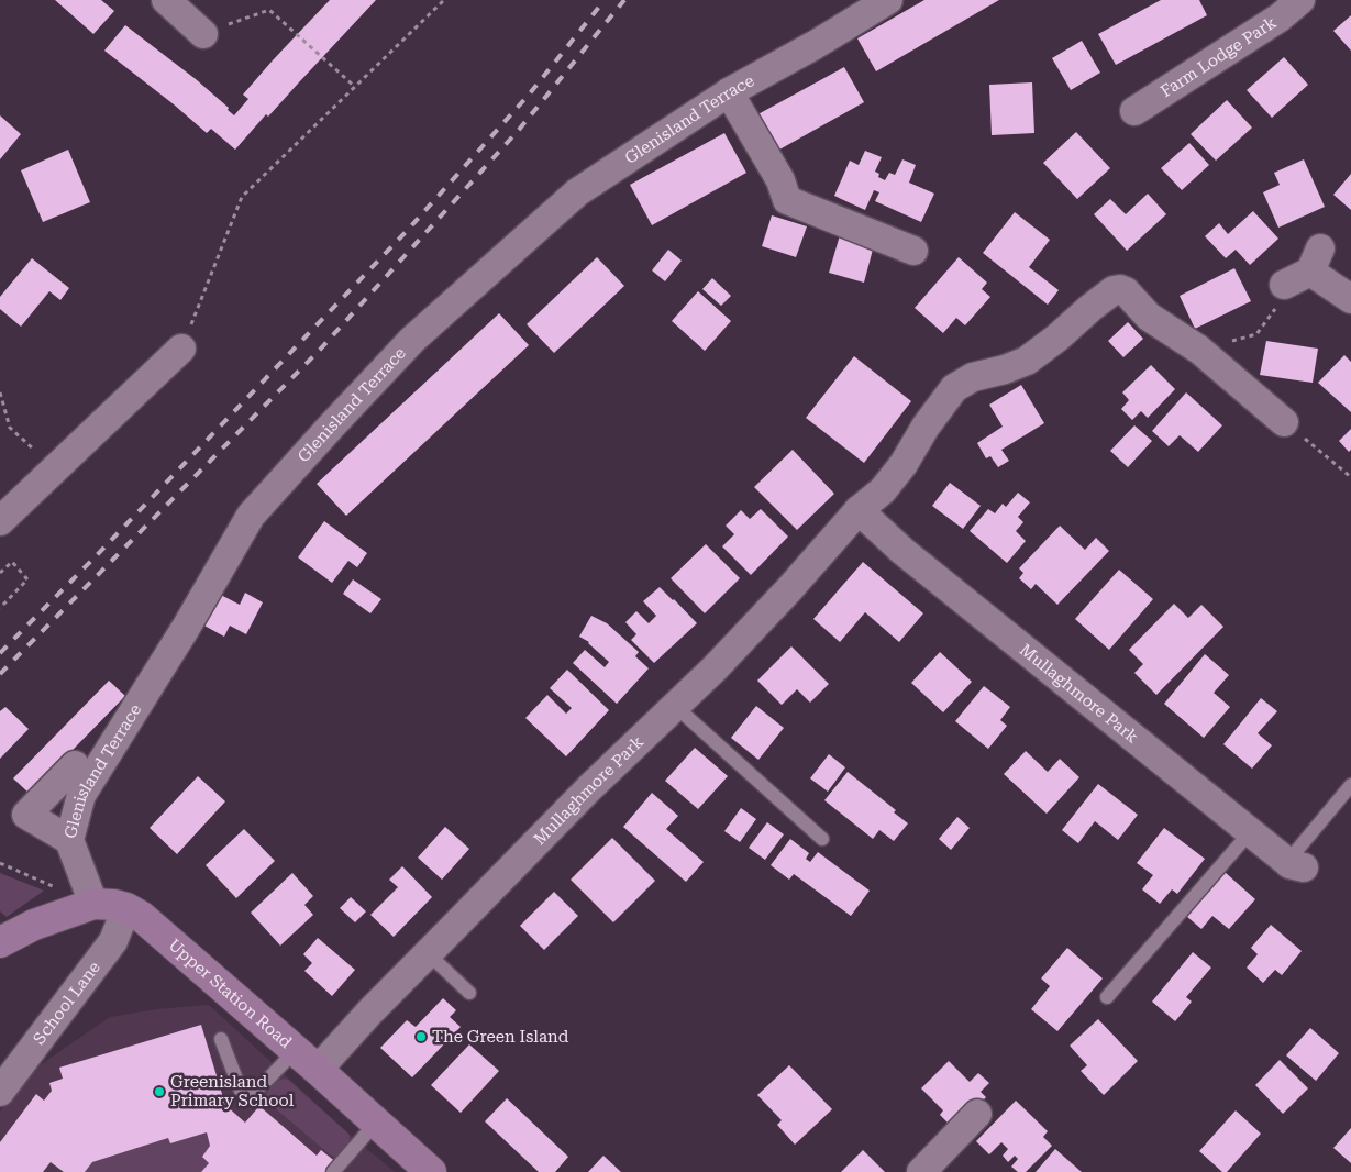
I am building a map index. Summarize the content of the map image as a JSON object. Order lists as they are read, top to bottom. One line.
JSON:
{"streets":{"main road":["Upper Station Road"],"street":["Farm Lodge Park","Glenisland Terrace","Mullaghmore Park","School Lane"]},"crossings":[["Glenisland Terrace","Upper Station Road"],["Mullaghmore Park","Upper Station Road"],["Upper Station Road","School Lane"]],"places":["The Green Island","Greenisland Primary School"]}
